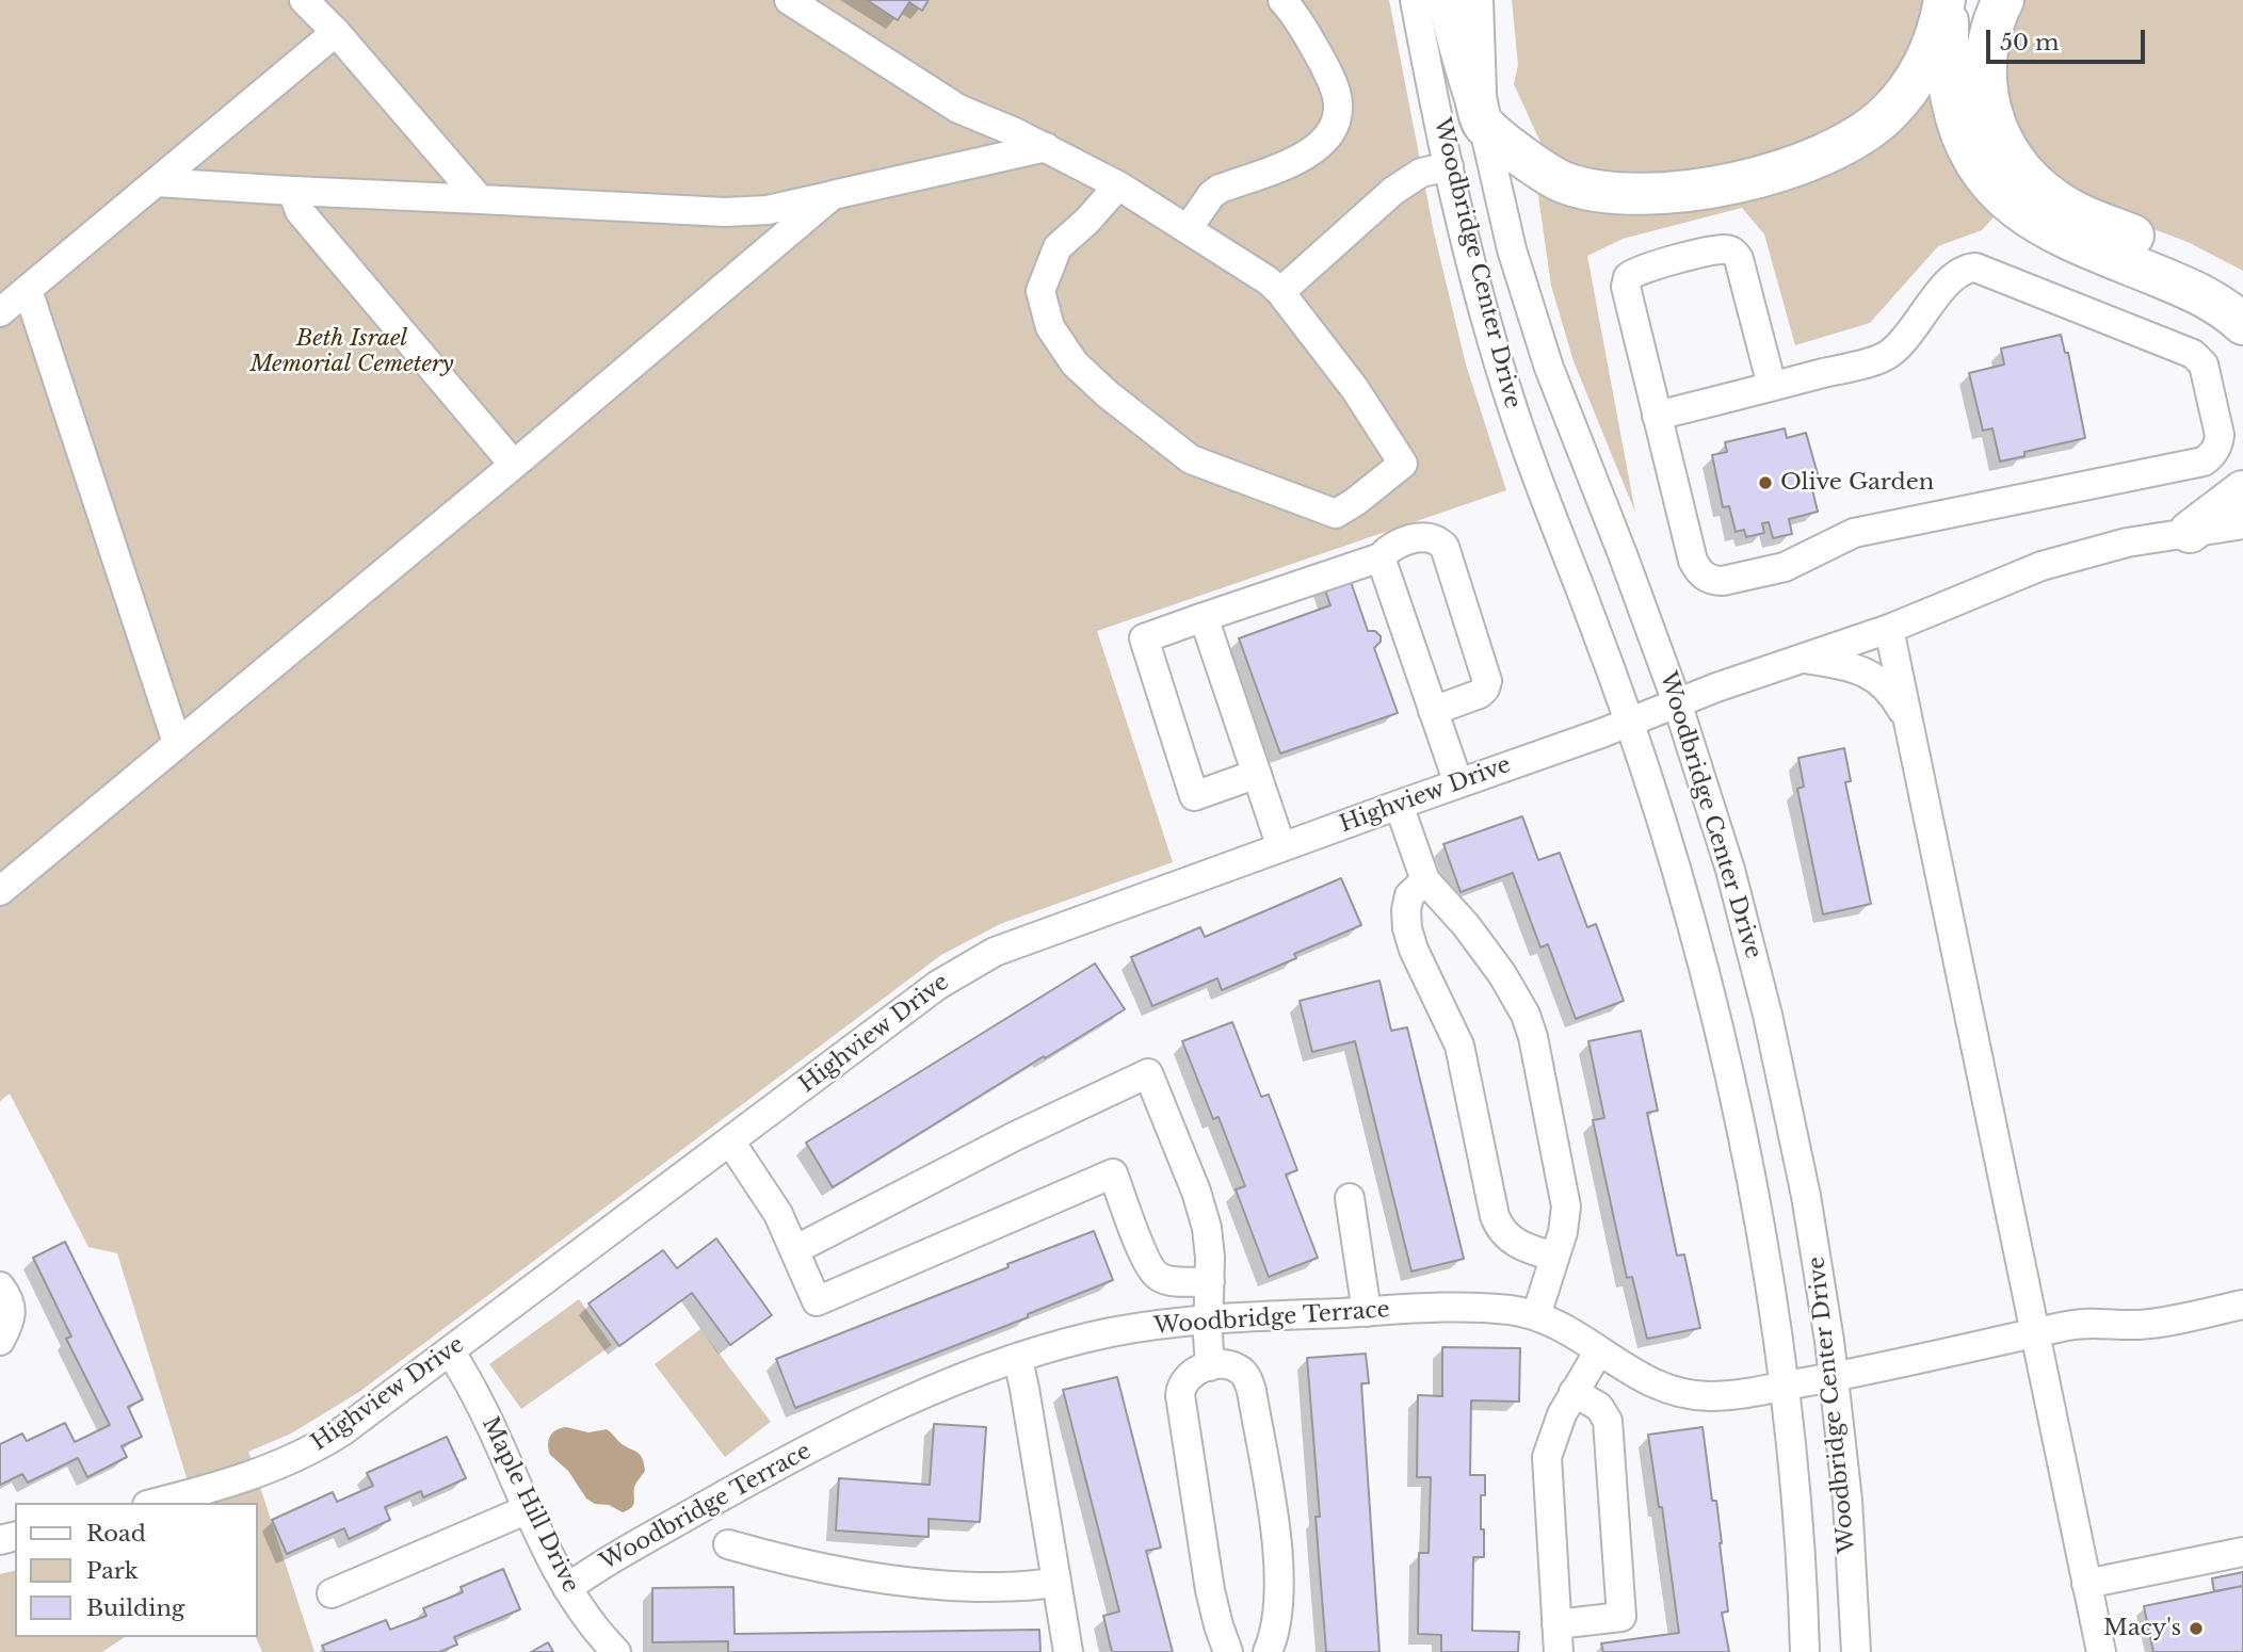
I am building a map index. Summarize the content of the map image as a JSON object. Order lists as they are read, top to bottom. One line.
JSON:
{"streets":{"street":["Woodbridge Center Drive","Highview Drive","Woodbridge Terrace","Maple Hill Drive"]},"crossings":[["Woodbridge Center Drive","Highview Drive"],["Woodbridge Center Drive","Woodbridge Terrace"],["Highview Drive","Maple Hill Drive"],["Woodbridge Terrace","Maple Hill Drive"]],"parks":["Beth Israel Memorial Cemetery"],"places":["Olive Garden","Macy's"],"legend":["Road","Park","Building"],"scale_bar":"50 m"}
